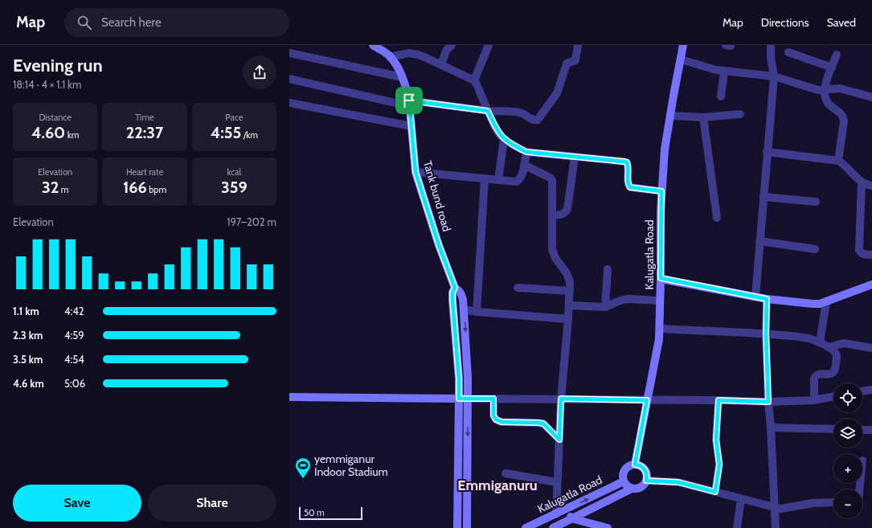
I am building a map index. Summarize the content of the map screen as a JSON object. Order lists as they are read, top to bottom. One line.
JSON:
{"streets":{"street":["Tank bund road","Kalugatla Road"]},"districts":["Emmiganuru"],"places":{"sports":["yemmiganur Indoor Stadium"]},"scale_bar":"50 m","page":{"header":"Map","search":"Search here","nav":["Map","Directions","Saved"],"heading":["Evening run","18:14 · 4 × 1.1 km"],"stats":[["Distance","4.60 km"],["Time","22:37"],["Pace","4:55 /km"],["Elevation","32 m"],["Heart rate","166 bpm"],["kcal","359"]],"chart":["Elevation","197–202 m"],"list":[{"name":"1.1 km","note":"4:42"},{"name":"2.3 km","note":"4:59"},{"name":"3.5 km","note":"4:54"},{"name":"4.6 km","note":"5:06"}],"map_buttons":["+","−"],"buttons":["Save","Share"],"scale":"50 m"}}
